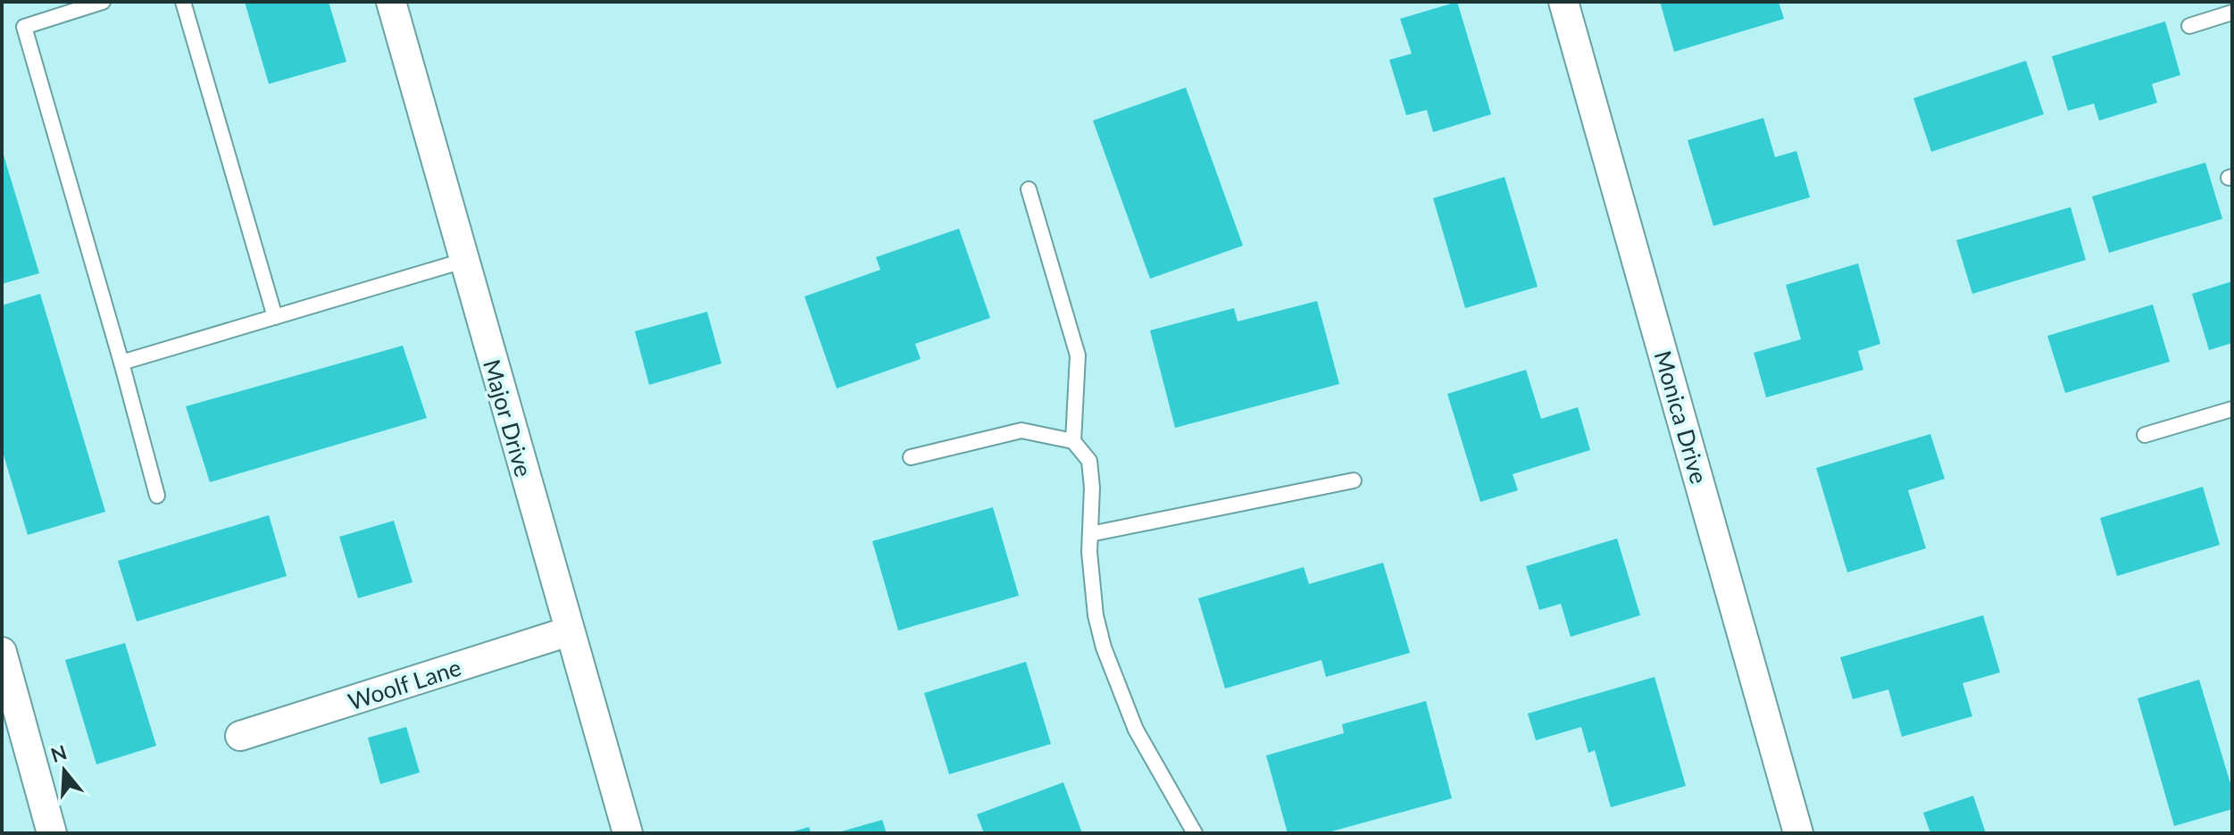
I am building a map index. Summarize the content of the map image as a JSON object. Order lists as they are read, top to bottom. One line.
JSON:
{"streets":{"street":["Monica Drive","Major Drive","Woolf Lane"]},"crossings":[["Major Drive","Woolf Lane"]],"north":"top"}
